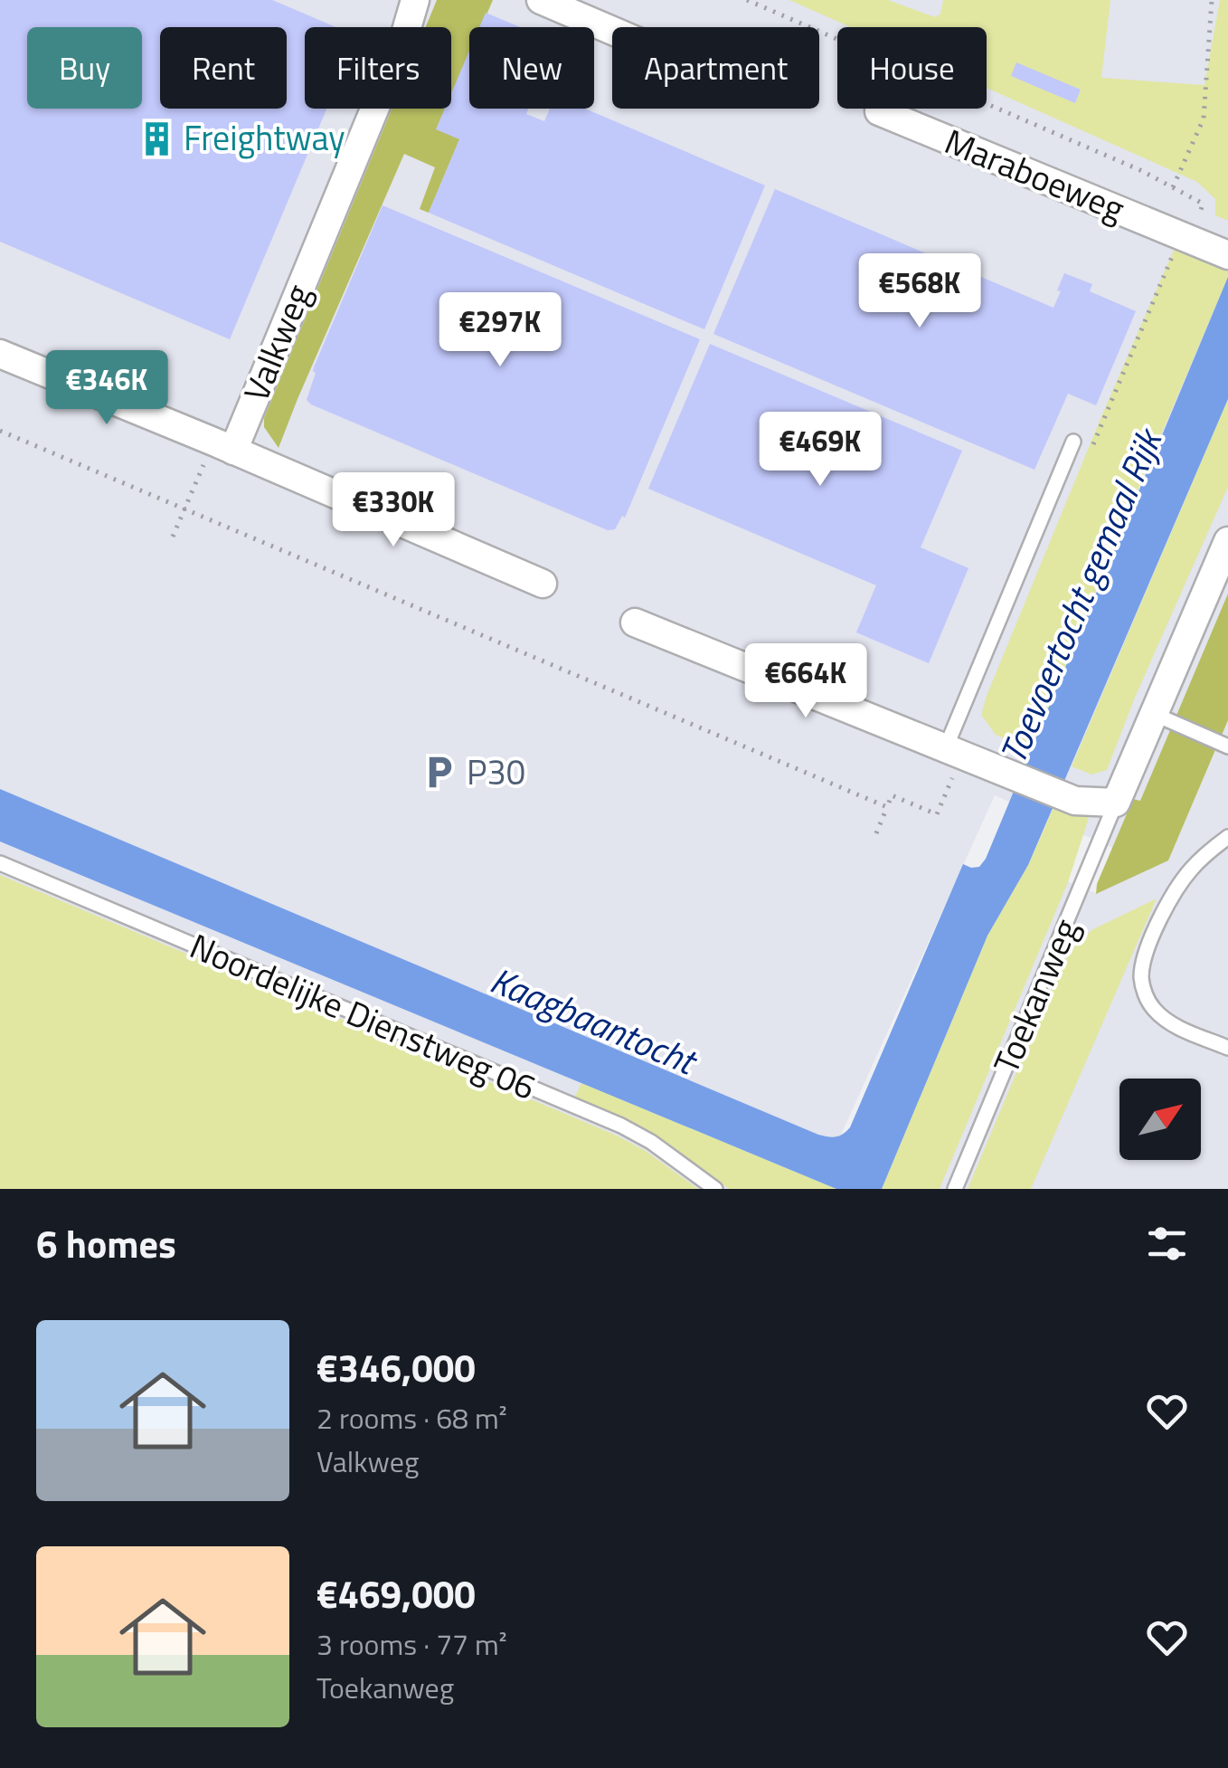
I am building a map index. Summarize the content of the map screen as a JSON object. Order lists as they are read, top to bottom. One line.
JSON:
{"streets":{"street":["Maraboeweg","Valkweg","Toekanweg"],"lane":["Noordelijke Dienstweg 06"]},"water":["Toevoertocht gemaal Rijk","Kaagbaantocht"],"places":{"building":["Freightway"],"parking":["P30"]},"north":"top right","page":{"chip":["Buy","Rent","Filters","New","Apartment","House"],"price":["€568K","€297K","€346K","€469K","€330K","€664K"],"heading":"6 homes","list":[{"name":"€346,000","note":"2 rooms · 68 m² · Valkweg"},{"name":"€469,000","note":"3 rooms · 77 m² · Toekanweg"}]}}
